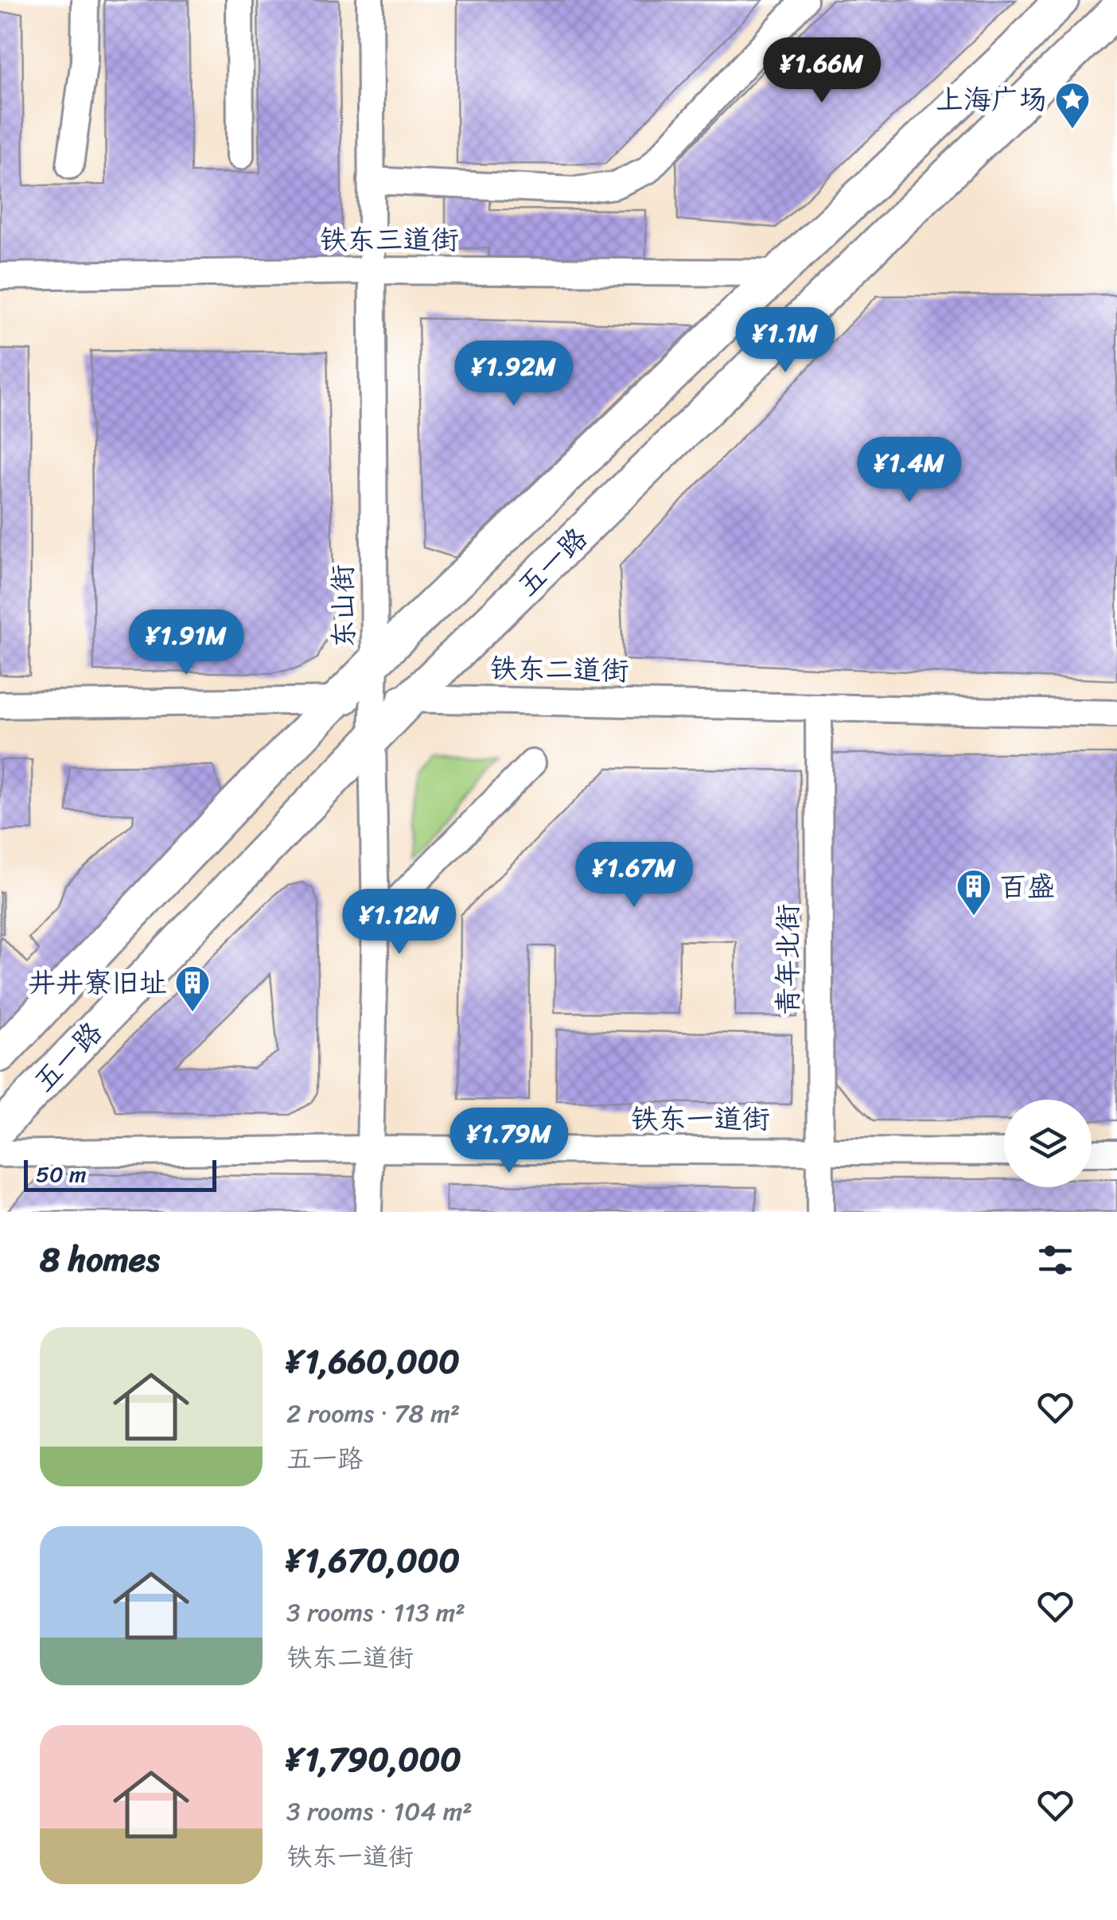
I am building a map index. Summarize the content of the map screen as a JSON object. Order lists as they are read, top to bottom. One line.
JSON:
{"streets":{"main road":["五一路"],"street":["铁东三道街","东山街","铁东二道街","青年北街","铁东一道街"]},"crossings":[["铁东三道街","五一路"],["铁东三道街","东山街"],["五一路","东山街"],["五一路","铁东二道街"],["东山街","铁东二道街"],["东山街","铁东一道街"],["铁东二道街","青年北街"],["青年北街","铁东一道街"]],"places":{"place":["上海广场"],"building":["百盛","井井寮旧址"]},"scale_bar":"50 m","page":{"price":["¥1.66M","¥1.1M","¥1.92M","¥1.4M","¥1.91M","¥1.67M","¥1.12M","¥1.79M"],"scale":"50 m","heading":"8 homes","list":[{"name":"¥1,660,000","note":"2 rooms · 78 m² · 五一路"},{"name":"¥1,670,000","note":"3 rooms · 113 m² · 铁东二道街"},{"name":"¥1,790,000","note":"3 rooms · 104 m² · 铁东一道街"}]}}
